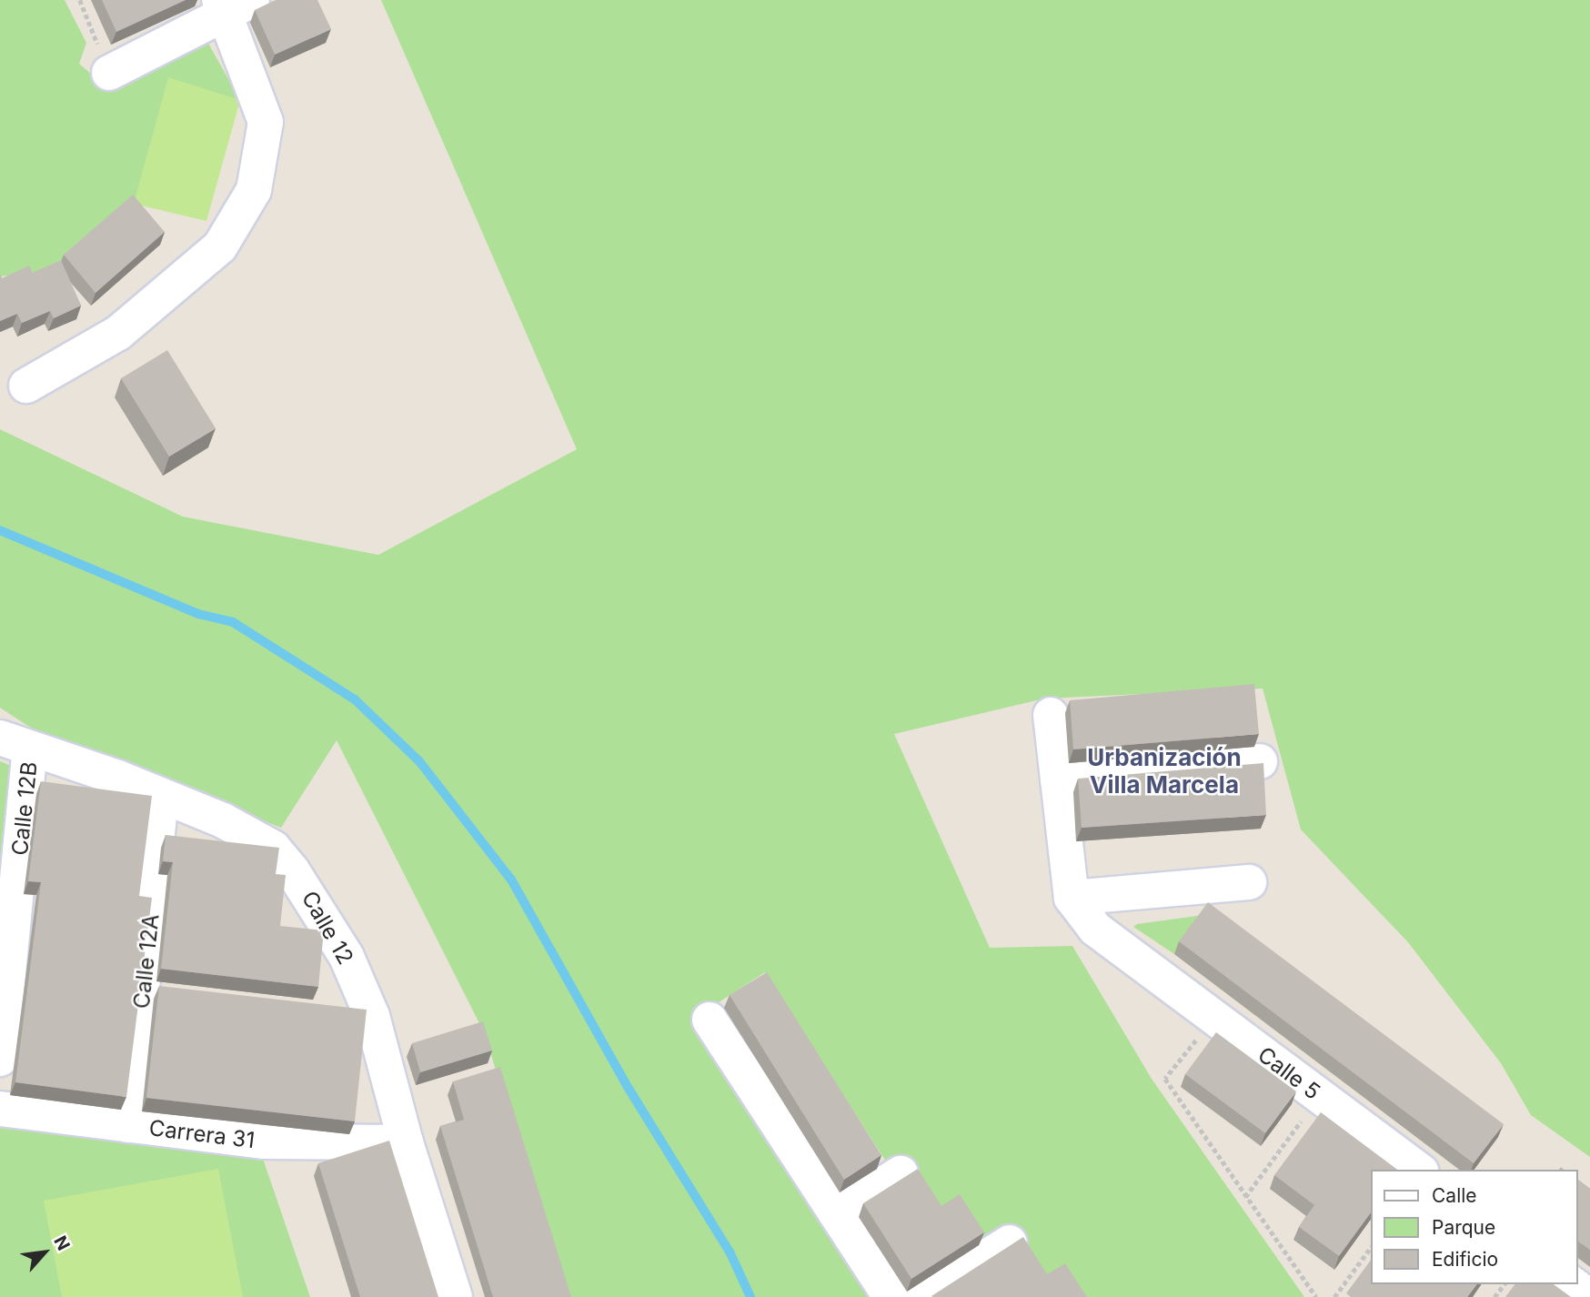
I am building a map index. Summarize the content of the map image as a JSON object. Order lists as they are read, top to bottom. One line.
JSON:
{"streets":{"street":["Calle 12B","Calle 12","Calle 12A","Calle 5","Carrera 31"]},"crossings":[["Calle 12B","Calle 12"],["Calle 12","Calle 12A"],["Calle 12","Carrera 31"],["Calle 12A","Carrera 31"]],"districts":["Urbanización Villa Marcela"],"legend":["Calle","Parque","Edificio"],"north":"top right"}
